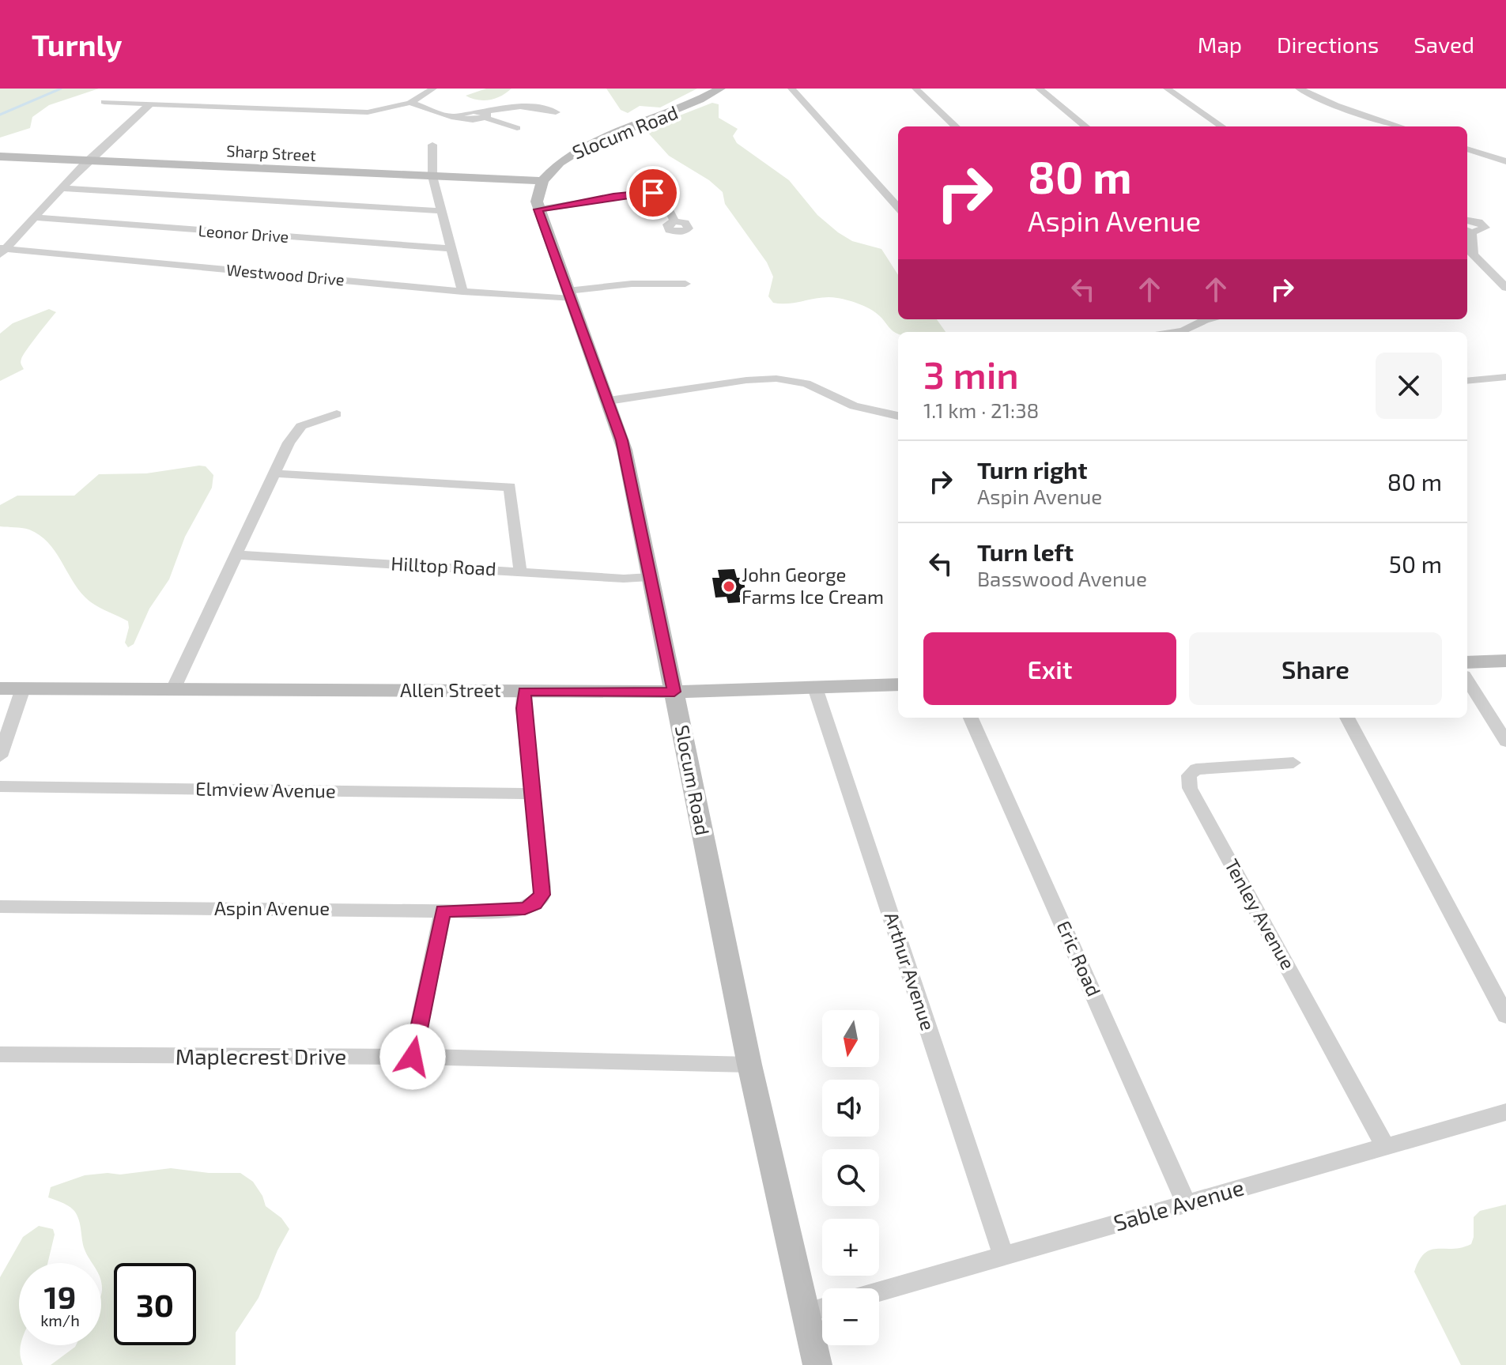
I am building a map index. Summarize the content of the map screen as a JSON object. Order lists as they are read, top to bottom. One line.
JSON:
{"streets":{"main road":["Slocum Road","Sharp Street","Allen Street"],"street":["Leonor Drive","Westwood Drive","Hilltop Road","Elmview Avenue","Aspin Avenue","Tenley Avenue","Eric Road","Arthur Avenue","Maplecrest Drive","Sable Avenue"]},"crossings":[["Slocum Road","Sharp Street"],["Slocum Road","Westwood Drive"],["Slocum Road","Hilltop Road"],["Slocum Road","Allen Street"],["Slocum Road","Maplecrest Drive"],["Allen Street","Arthur Avenue"],["Elmview Avenue","Aspin Avenue"],["Tenley Avenue","Sable Avenue"],["Eric Road","Sable Avenue"],["Arthur Avenue","Sable Avenue"]],"places":["John George Farms Ice Cream"],"north":"bottom","page":{"header":"Turnly","nav":["Map","Directions","Saved"],"turn":["80 m","Aspin Avenue"],"heading":["3 min","1.1 km · 21:38"],"list":[{"name":"Turn right","note":"Aspin Avenue","value":"80 m"},{"name":"Turn left","note":"Basswood Avenue","value":"50 m"}],"buttons":["Exit","Share"],"map_buttons":["+","−"],"speed":"19 km/h","limit":"30"}}
